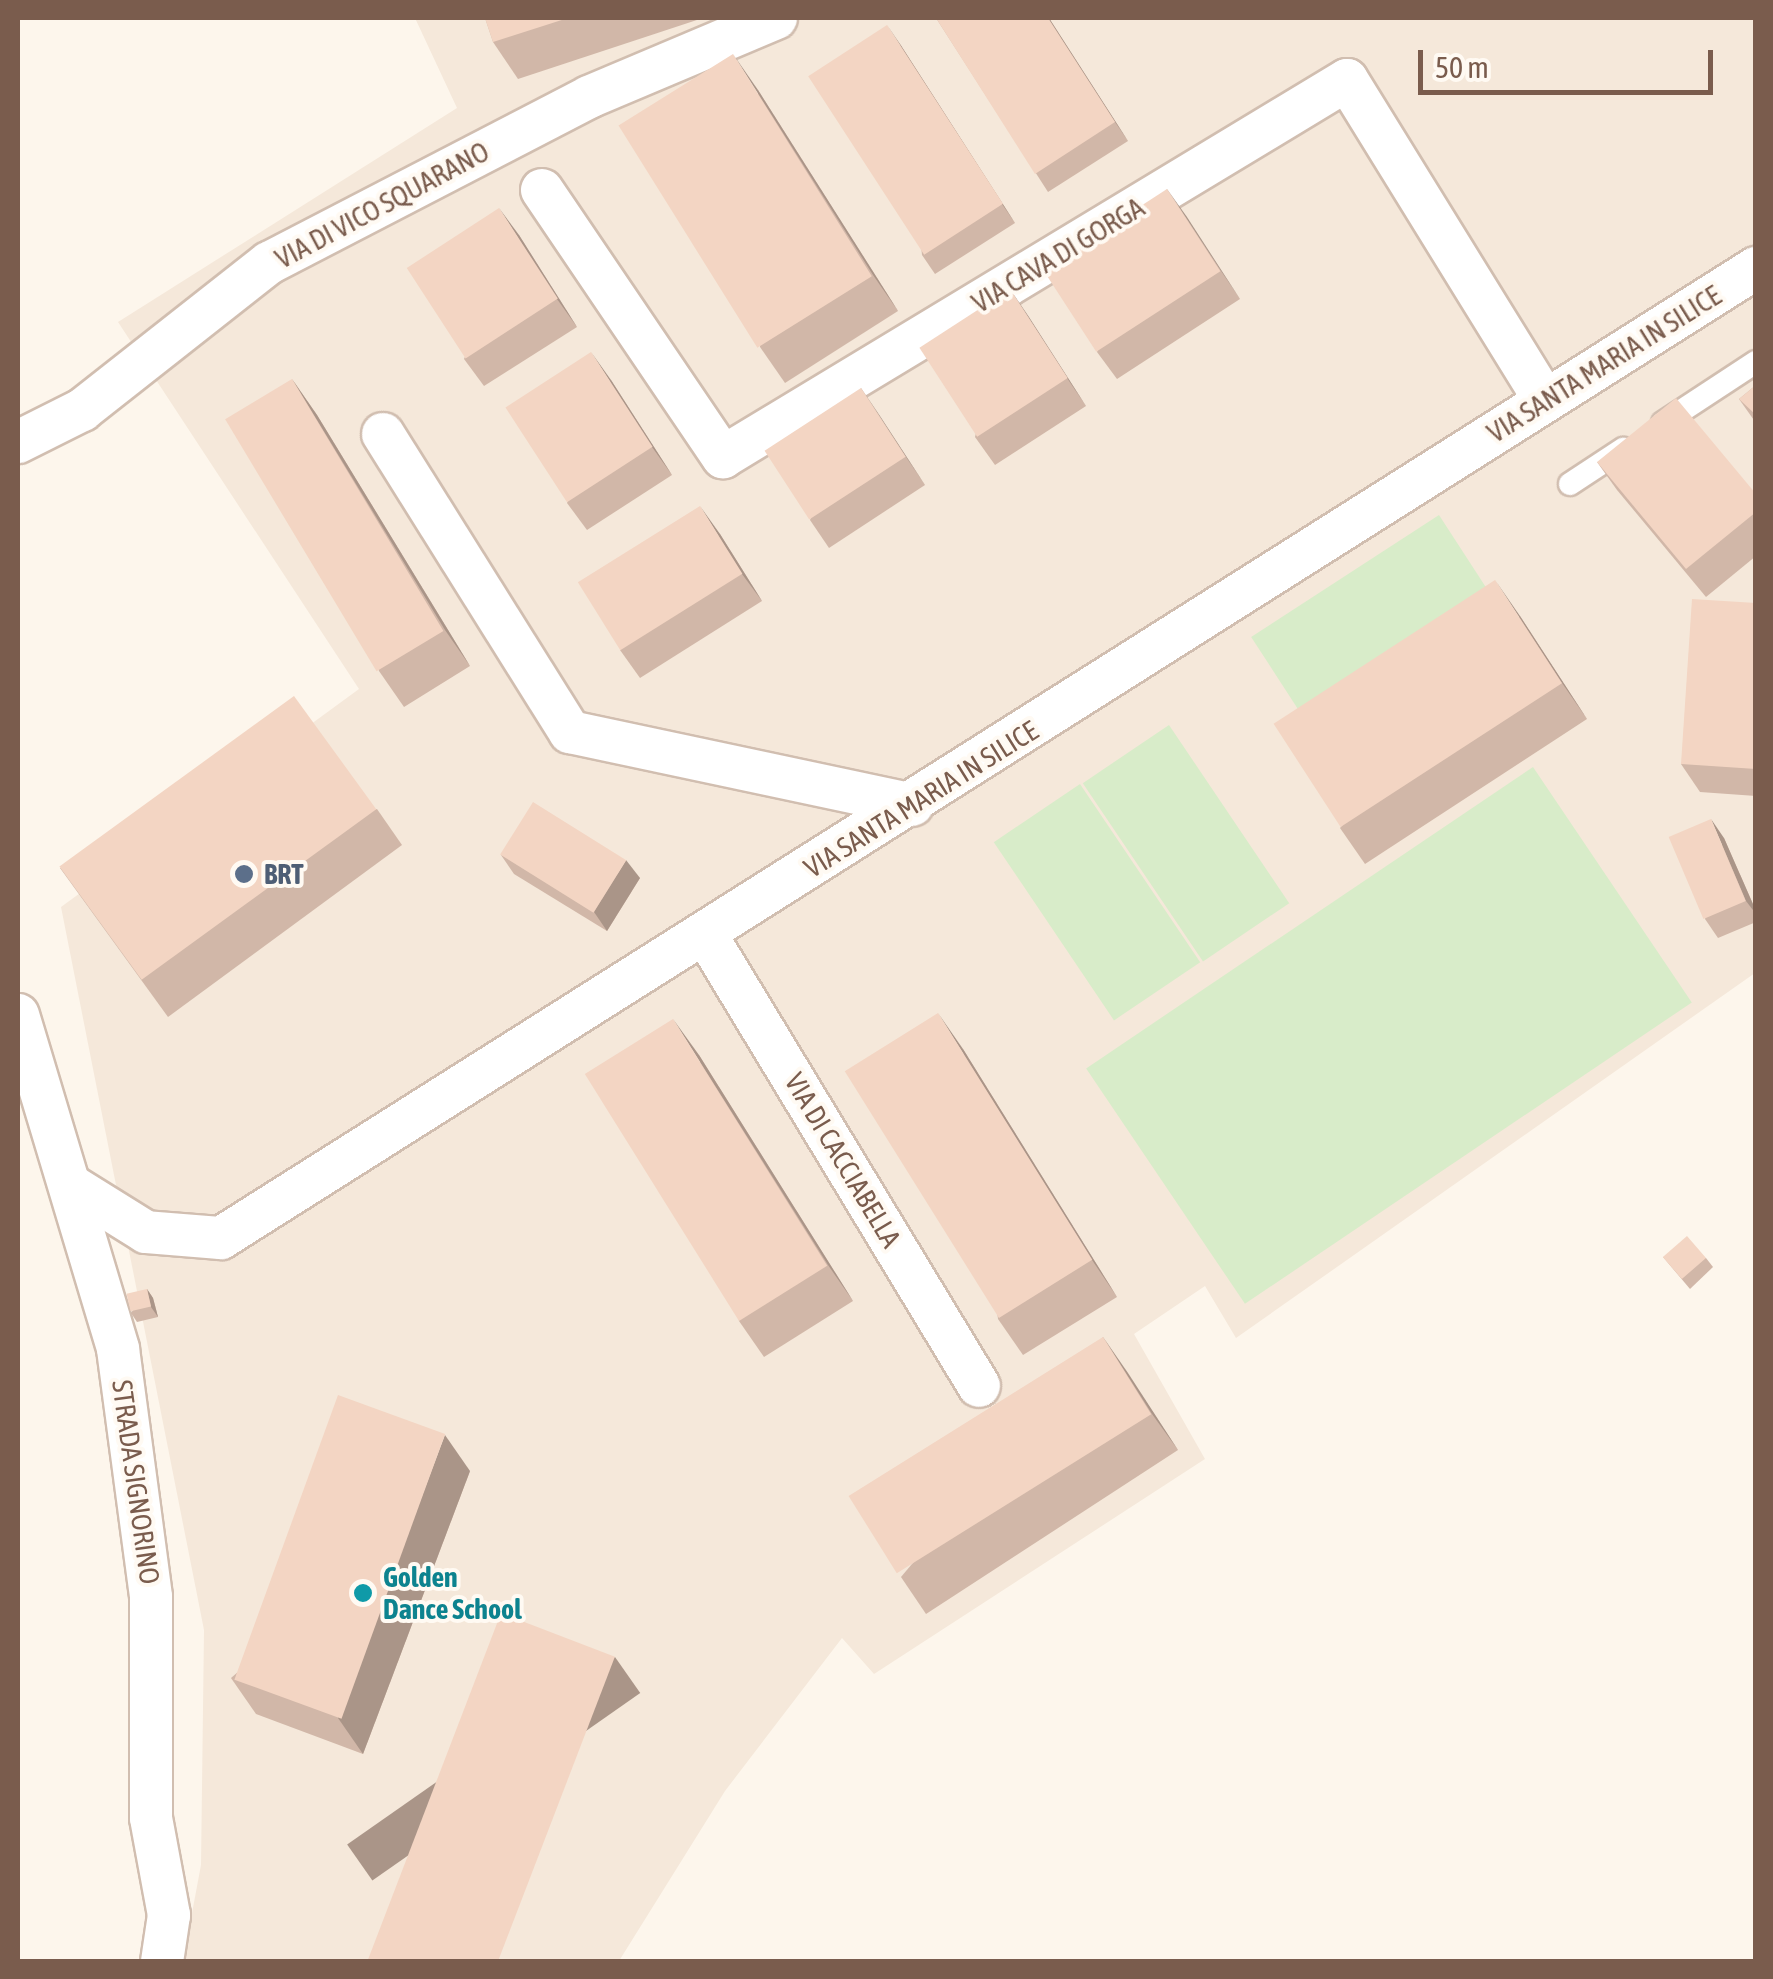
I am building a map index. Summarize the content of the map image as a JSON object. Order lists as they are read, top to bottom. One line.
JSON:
{"streets":{"street":["VIA DI VICO SQUARANO","VIA CAVA DI GORGA","VIA SANTA MARIA IN SILICE","VIA DI CACCIABELLA","STRADA SIGNORINO"]},"crossings":[["VIA CAVA DI GORGA","VIA SANTA MARIA IN SILICE"],["VIA SANTA MARIA IN SILICE","VIA DI CACCIABELLA"],["VIA SANTA MARIA IN SILICE","STRADA SIGNORINO"]],"places":["BRT","Golden Dance School"],"scale_bar":"50 m"}
